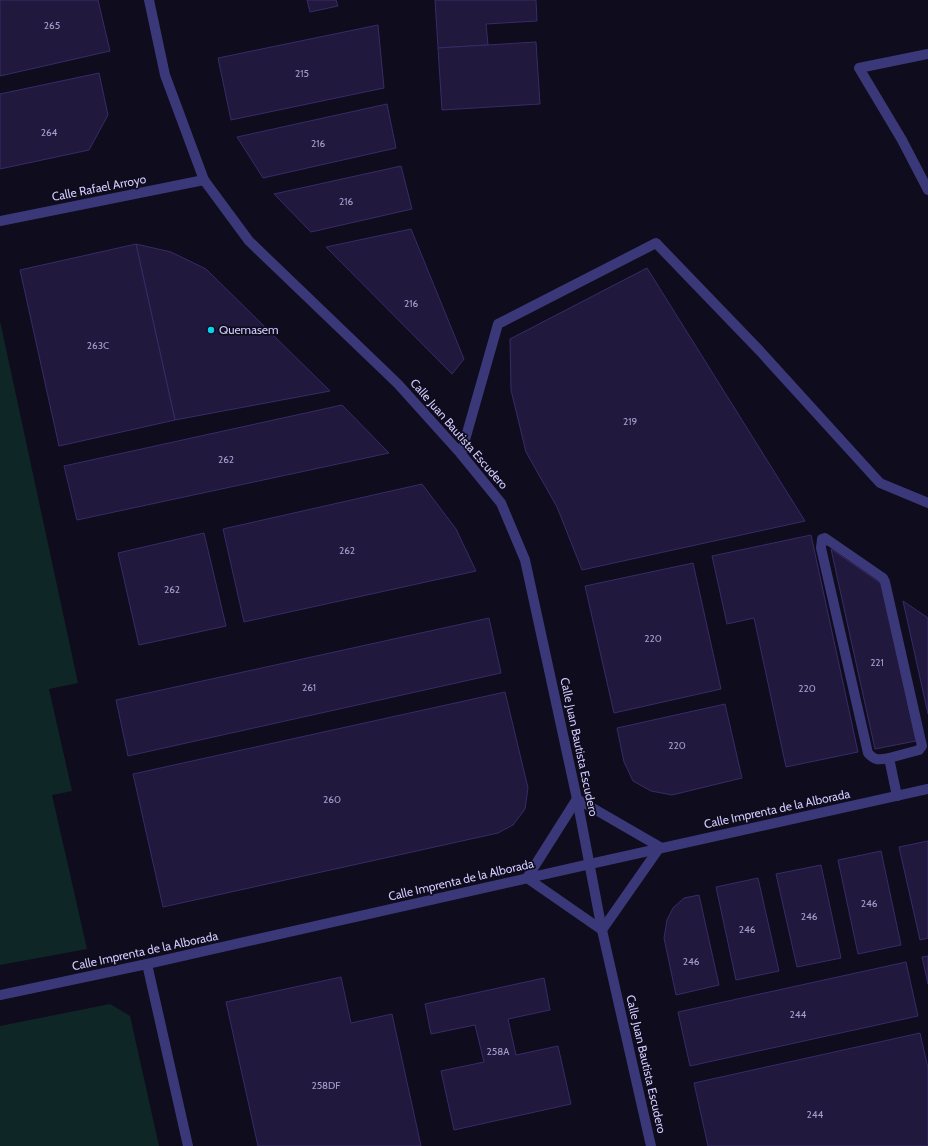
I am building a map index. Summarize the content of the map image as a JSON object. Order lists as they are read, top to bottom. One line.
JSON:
{"streets":{"street":["Calle Rafael Arroyo","Calle Juan Bautista Escudero","Calle Imprenta de la Alborada"]},"crossings":[["Calle Rafael Arroyo","Calle Juan Bautista Escudero"],["Calle Juan Bautista Escudero","Calle Imprenta de la Alborada"]],"places":["Quemasem"],"house_numbers":["265","215","264","216","216","216","263C","219","262","262","262","220","221","261","220","220","260","246","246","246","246","244","258A","258DF","244"]}
